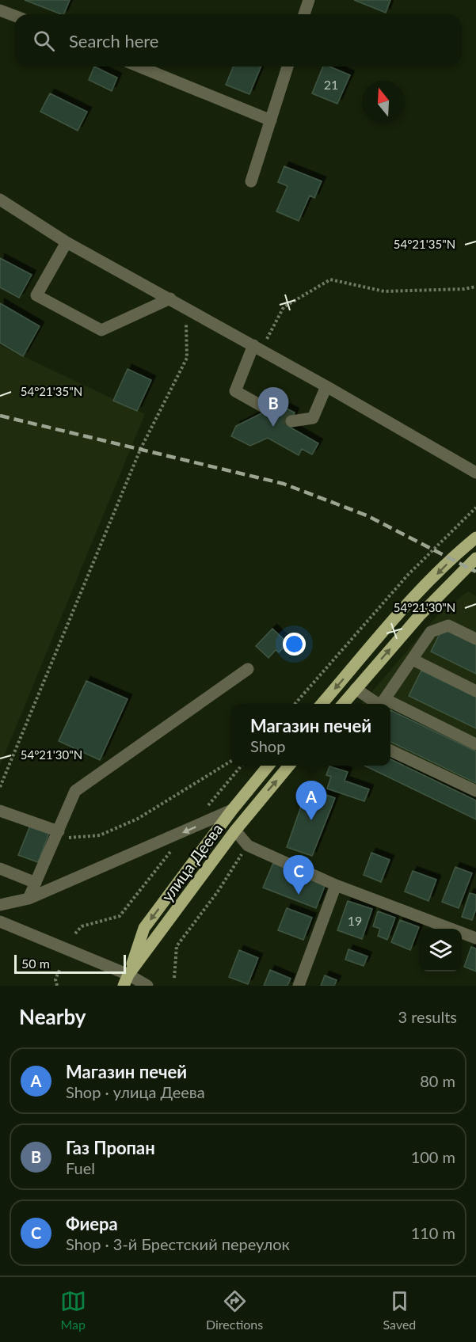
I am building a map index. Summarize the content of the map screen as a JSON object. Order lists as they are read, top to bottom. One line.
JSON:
{"streets":{"main road":["улица Деева"]},"house_numbers":["21","19"],"scale_bar":"50 m","north":"top","page":{"search":"Search here","pins":["B","A","C"],"popup":["Магазин печей","Shop"],"scale":"50 m","heading":["Nearby","3 results"],"list":[{"mark":"A","name":"Магазин печей","note":"Shop · улица Деева","value":"80 m"},{"mark":"B","name":"Газ Пропан","note":"Fuel","value":"100 m"},{"mark":"C","name":"Фиера","note":"Shop · 3-й Брестский переулок","value":"110 m"}],"nav":["Map","Directions","Saved"]},"coordinates":["54°21'35\"N","54°21'30\"N"]}
